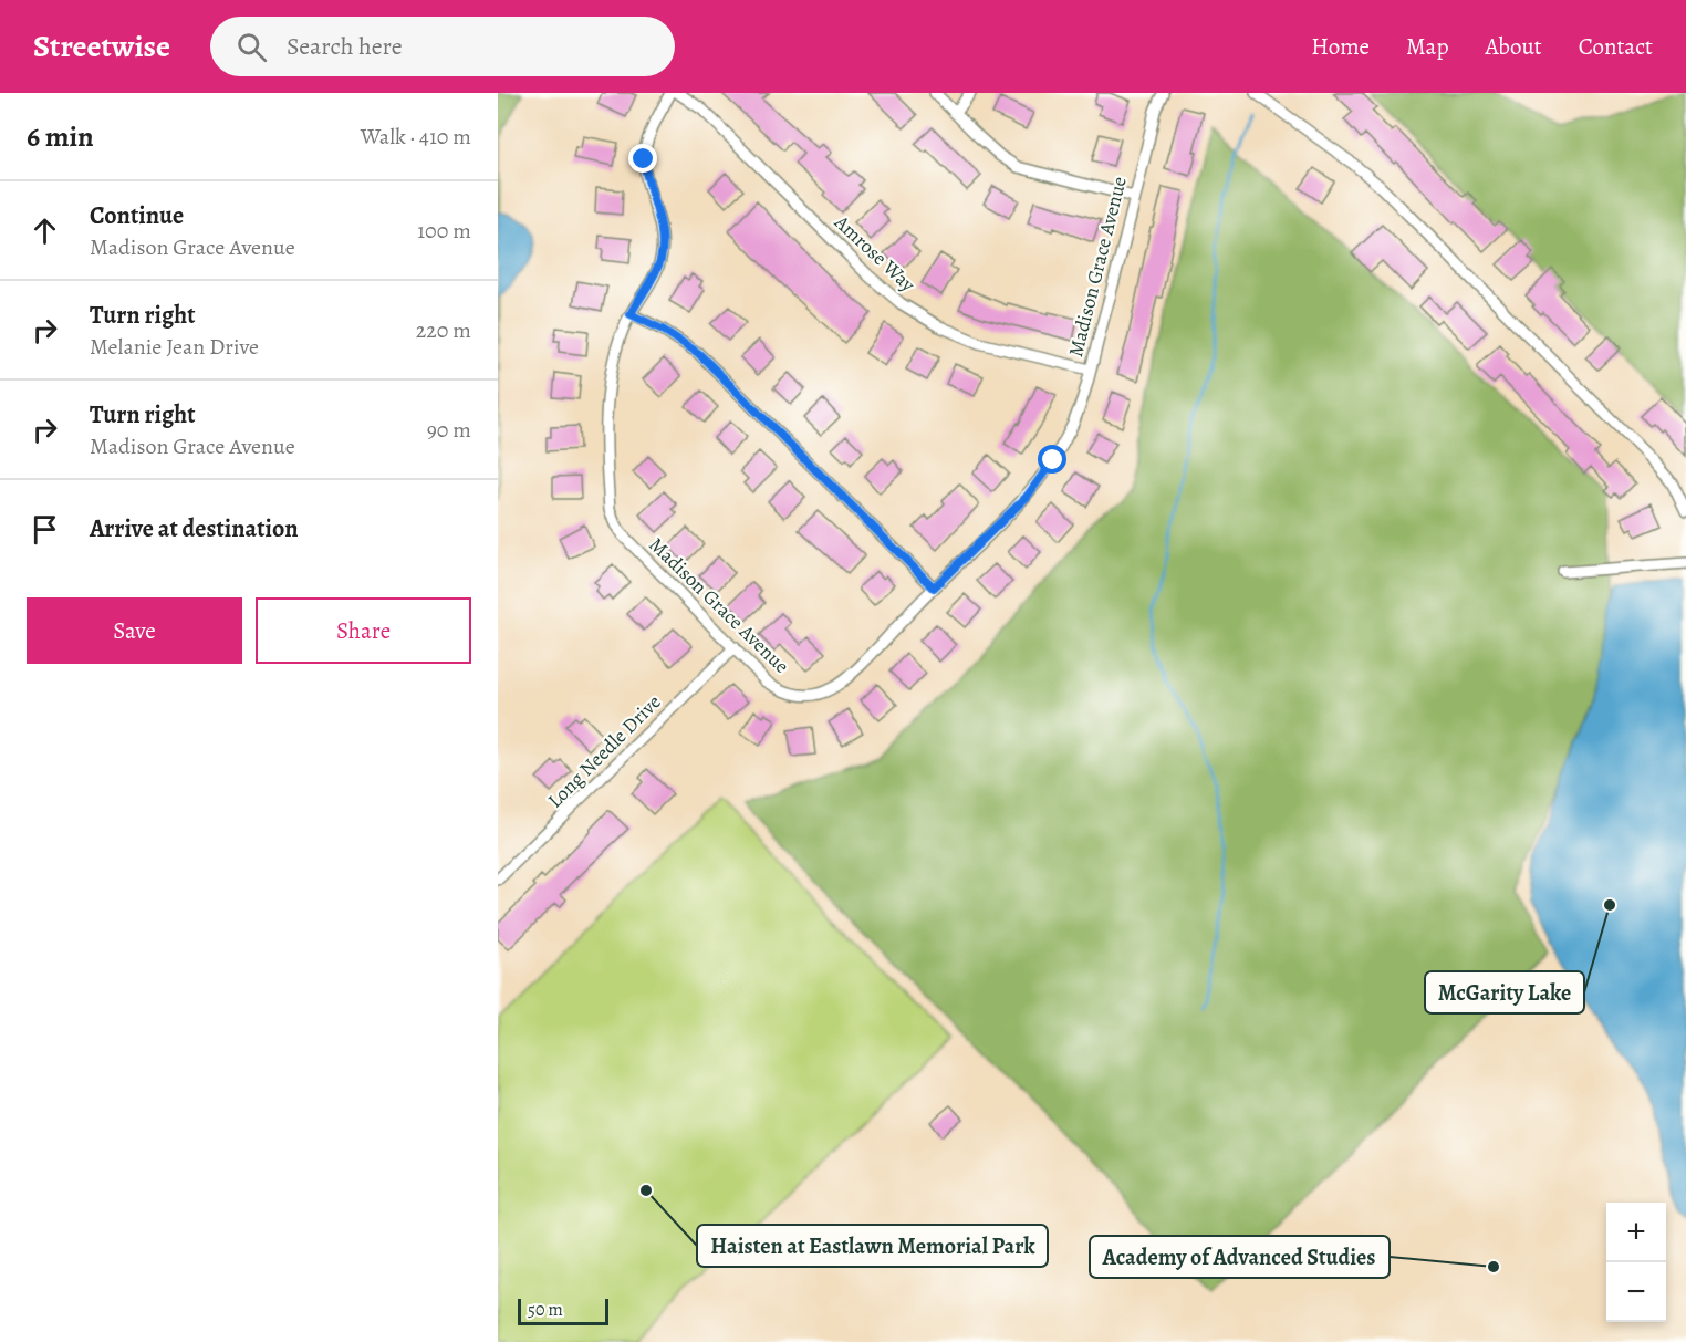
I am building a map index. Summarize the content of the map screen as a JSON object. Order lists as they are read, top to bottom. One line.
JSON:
{"streets":{"street":["Amrose Way","Madison Grace Avenue","Long Needle Drive"]},"crossings":[["Amrose Way","Madison Grace Avenue"],["Madison Grace Avenue","Long Needle Drive"]],"places":["McGarity Lake","Haisten at Eastlawn Memorial Park","Academy of Advanced Studies"],"scale_bar":"50 m","page":{"header":"Streetwise","search":"Search here","nav":["Home","Map","About","Contact"],"heading":["6 min","Walk · 410 m"],"list":[["Continue","Madison Grace Avenue","100 m"],["Turn right","Melanie Jean Drive","220 m"],["Turn right","Madison Grace Avenue","90 m"],"Arrive at destination"],"buttons":["Save","Share"],"map_buttons":["+","−"],"scale":"50 m"}}
